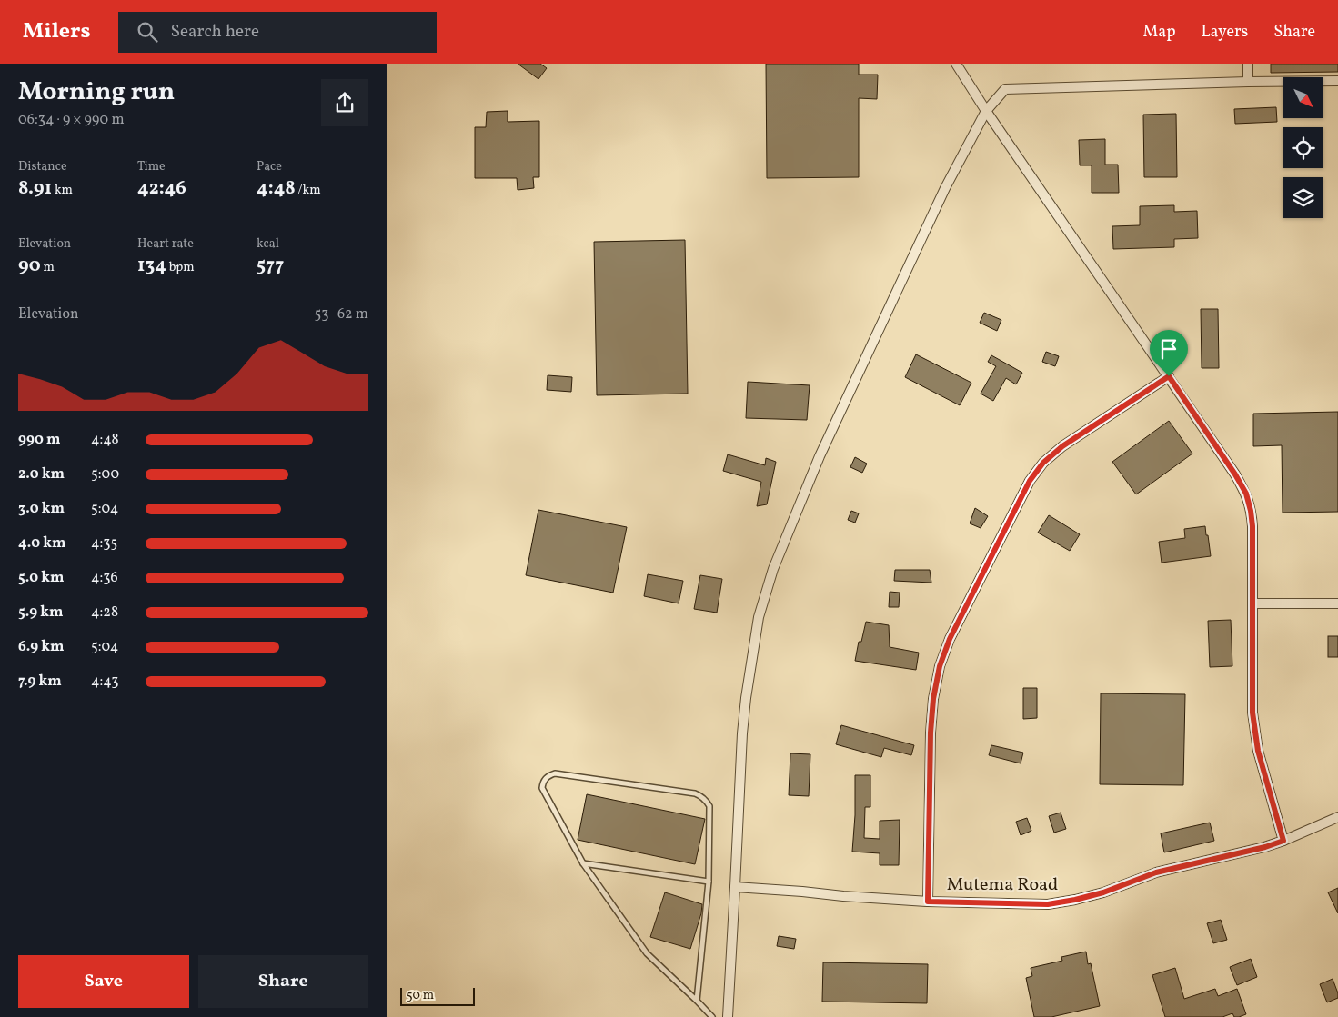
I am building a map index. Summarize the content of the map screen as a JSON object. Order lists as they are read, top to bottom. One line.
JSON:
{"streets":{"street":["Mutema Road"]},"scale_bar":"50 m","north":"bottom right","page":{"header":"Milers","search":"Search here","nav":["Map","Layers","Share"],"heading":["Morning run","06:34 · 9 × 990 m"],"stats":[["Distance","8.91 km"],["Time","42:46"],["Pace","4:48 /km"],["Elevation","90 m"],["Heart rate","134 bpm"],["kcal","577"]],"chart":["Elevation","53–62 m"],"list":[{"name":"990 m","note":"4:48"},{"name":"2.0 km","note":"5:00"},{"name":"3.0 km","note":"5:04"},{"name":"4.0 km","note":"4:35"},{"name":"5.0 km","note":"4:36"},{"name":"5.9 km","note":"4:28"},{"name":"6.9 km","note":"5:04"},{"name":"7.9 km","note":"4:43"}],"buttons":["Save","Share"],"scale":"50 m"}}
